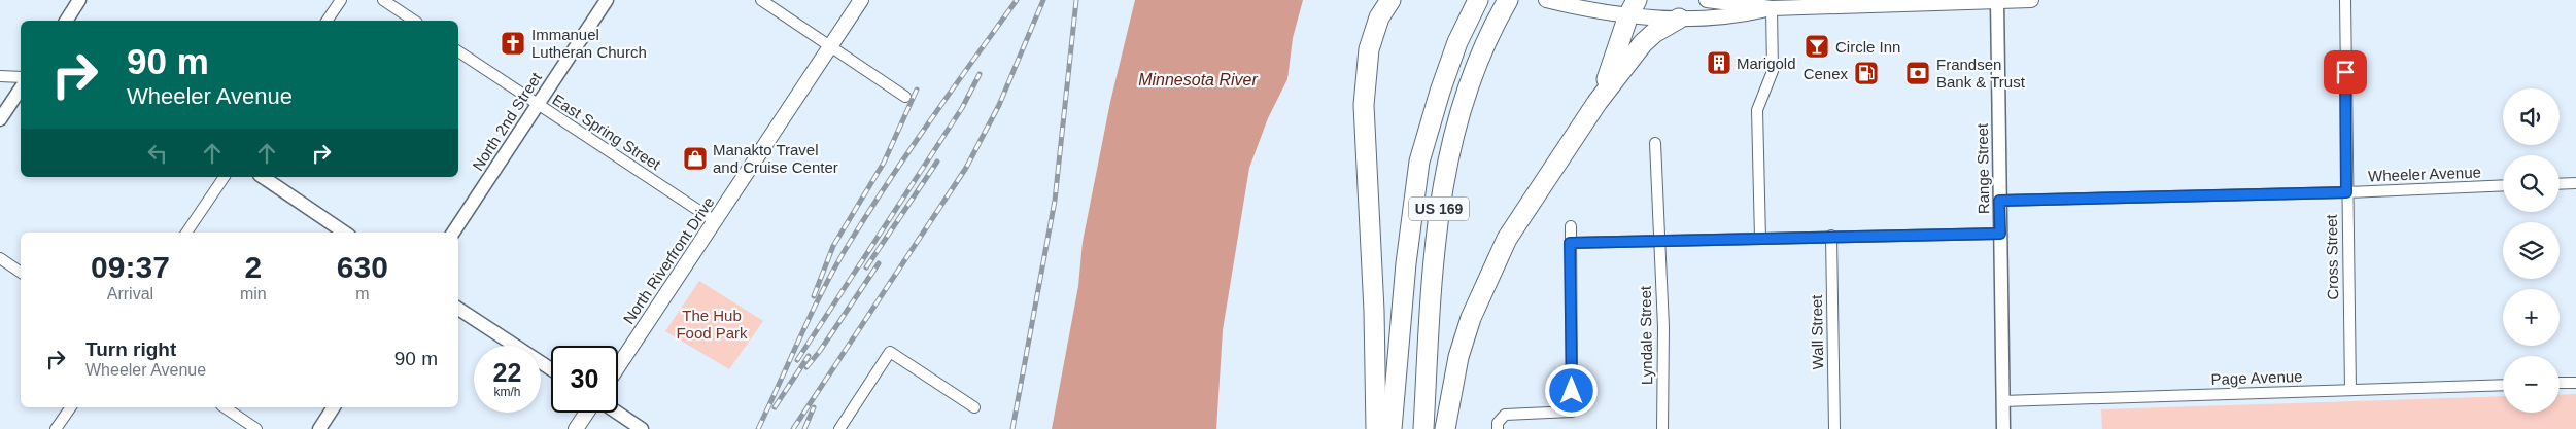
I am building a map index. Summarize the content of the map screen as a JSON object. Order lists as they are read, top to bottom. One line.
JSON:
{"streets":{"highway":["US 169"],"main road":["North Riverfront Drive"],"street":["North 2nd Street","East Spring Street","Range Street","Wheeler Avenue","Cross Street","Wall Street","Lyndale Street","Page Avenue"]},"crossings":[["North 2nd Street","East Spring Street"],["East Spring Street","North Riverfront Drive"],["Range Street","Wheeler Avenue"],["Range Street","Page Avenue"],["Wheeler Avenue","Cross Street"],["Cross Street","Page Avenue"]],"water":["Minnesota River"],"parks":["The Hub Food Park"],"places":{"church":["Immanuel Lutheran Church"],"bar":["Circle Inn"],"building":["Marigold"],"fuel station":["Cenex"],"bank":["Frandsen Bank & Trust"],"shop":["Manakto Travel and Cruise Center"]},"page":{"turn":["90 m","Wheeler Avenue"],"map_buttons":["+","−"],"eta":["09:37","Arrival","2","min","630","m"],"list":[{"name":"Turn right","note":"Wheeler Avenue","value":"90 m"}],"speed":"22 km/h","limit":"30"}}
